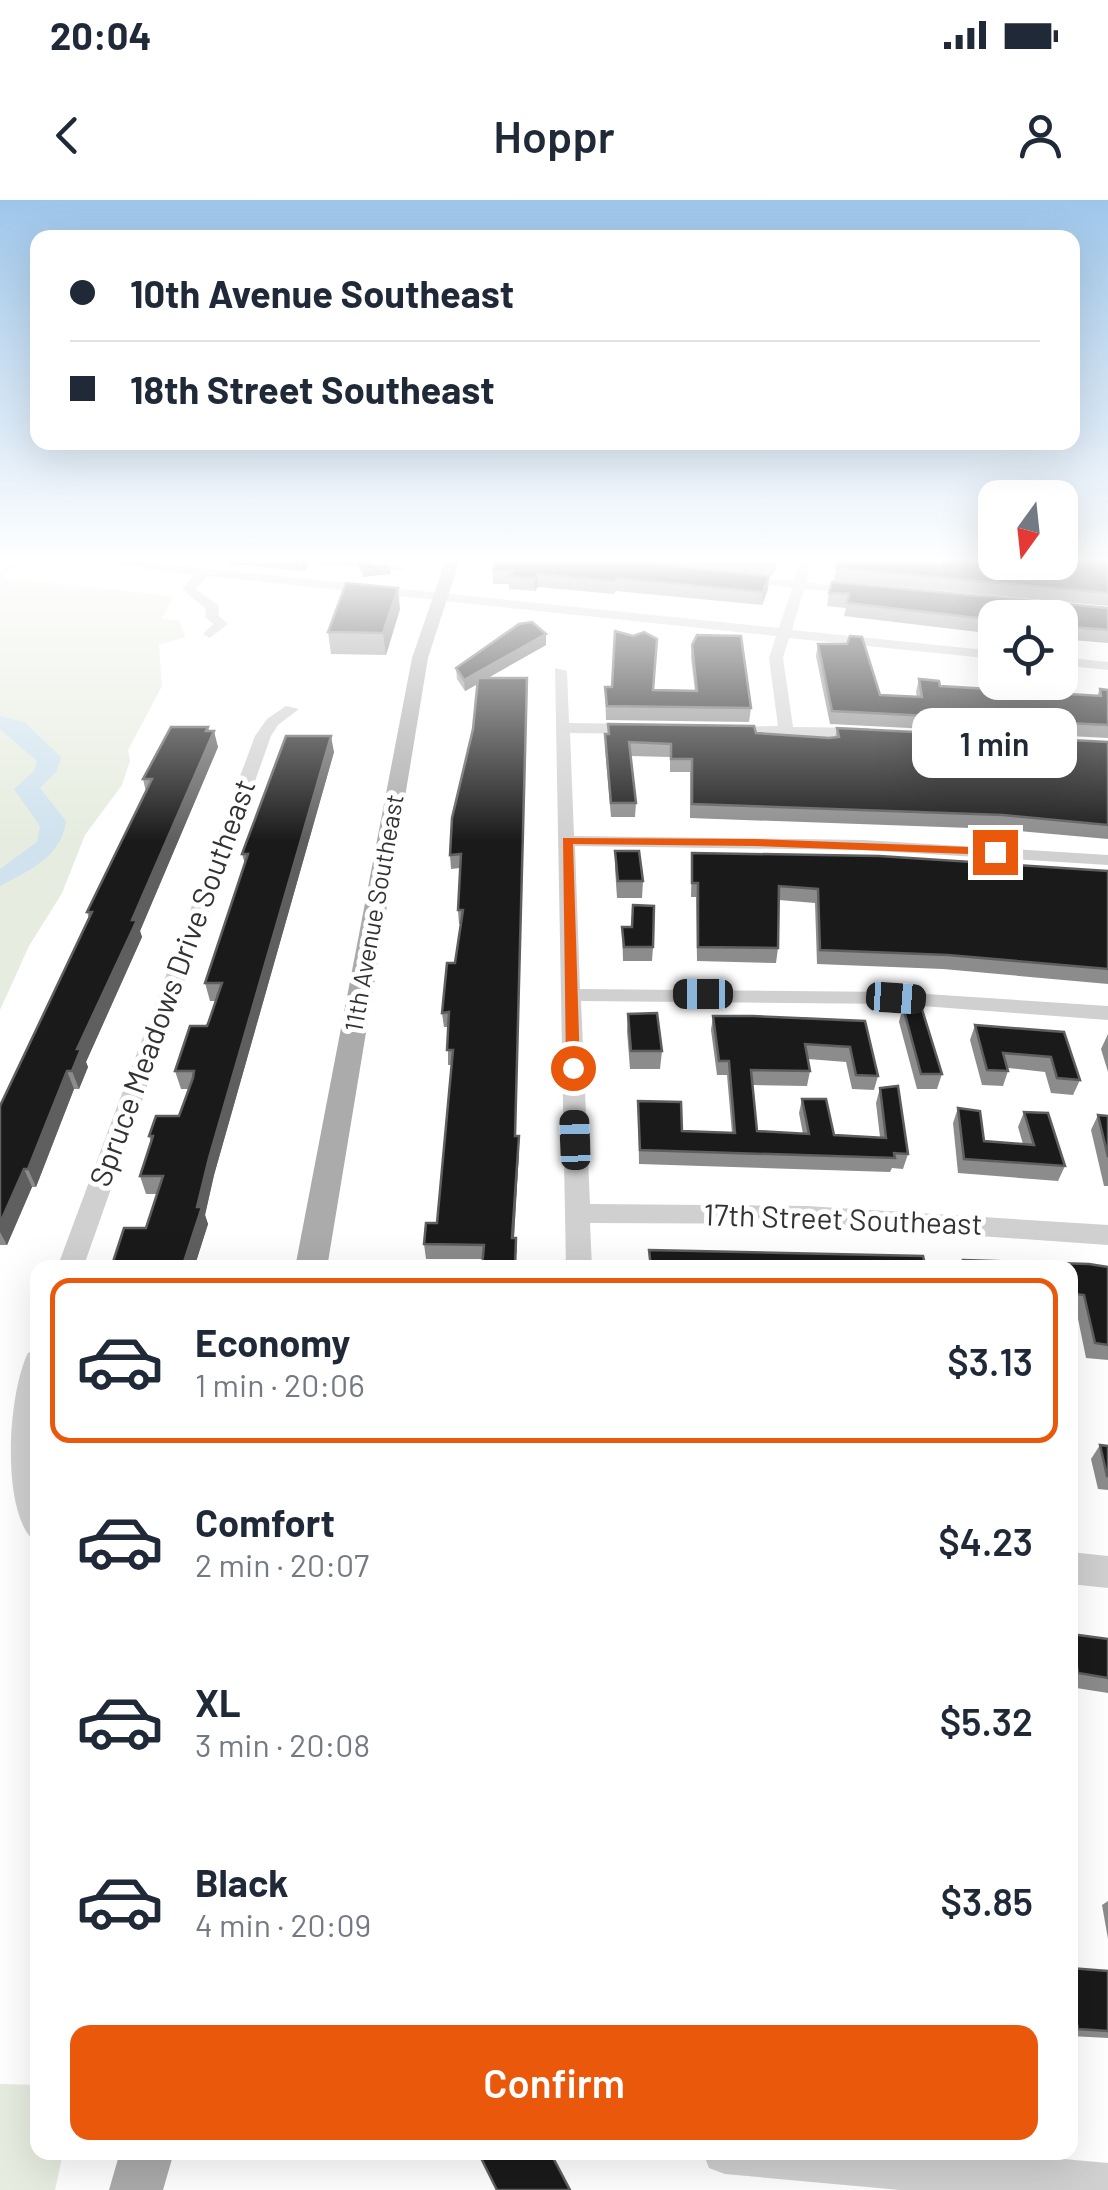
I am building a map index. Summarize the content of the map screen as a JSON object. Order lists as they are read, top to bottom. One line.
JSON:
{"streets":{"main road":["11th Avenue Southeast"],"street":["Spruce Meadows Drive Southeast","17th Street Southeast"]},"north":"bottom","page":{"status":"20:04","header":"Hoppr","banner":["10th Avenue Southeast","18th Street Southeast"],"bubble":"1 min","list":[{"name":"Economy","note":"1 min · 20:06","value":"$3.13"},{"name":"Comfort","note":"2 min · 20:07","value":"$4.23"},{"name":"XL","note":"3 min · 20:08","value":"$5.32"},{"name":"Black","note":"4 min · 20:09","value":"$3.85"}],"buttons":"Confirm"}}
